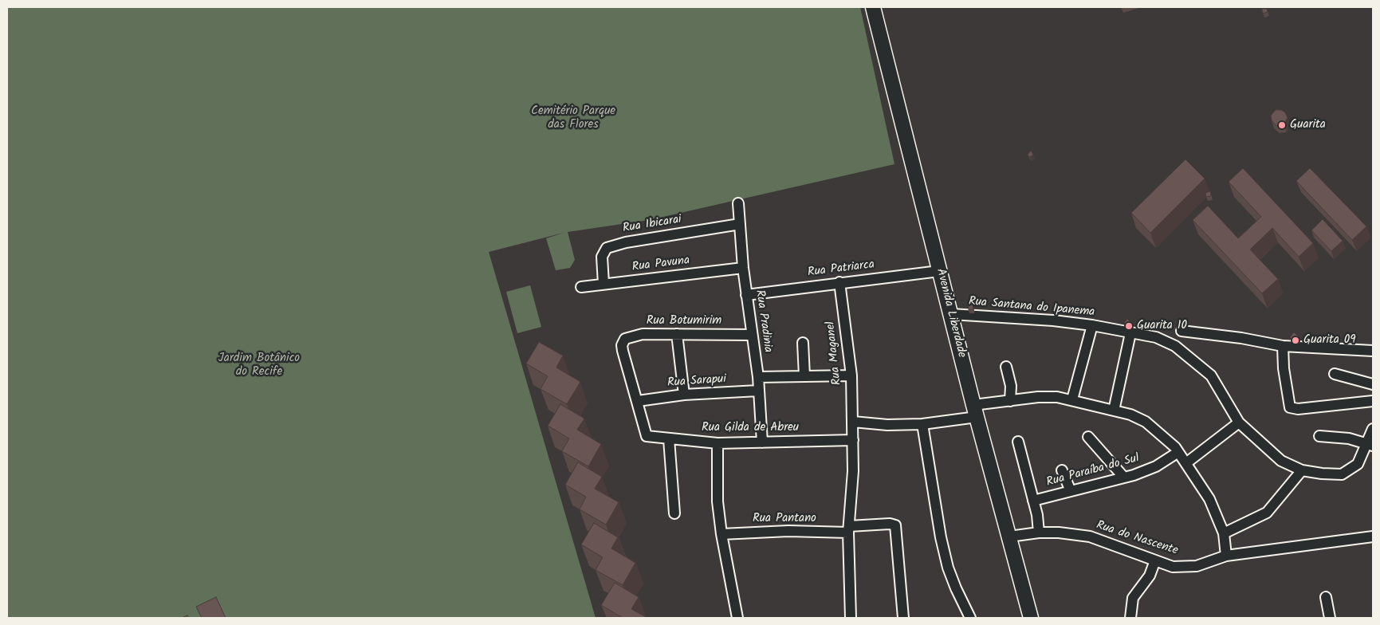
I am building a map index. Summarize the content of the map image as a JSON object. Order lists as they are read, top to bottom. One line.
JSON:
{"streets":{"main road":["Avenida Liberdade"],"street":["Rua Ibicarai","Rua Pavuna","Rua Patriarca","Rua Santana do Ipanema","Rua Botumirim","Rua Pradinia","Rua Maganel","Rua Sarapui","Rua Gilda de Abreu","Rua Paraíba do Sul","Rua Pantano","Rua do Nascente"]},"crossings":[["Rua Ibicarai","Rua Pavuna"],["Rua Ibicarai","Rua Pradinia"],["Rua Pavuna","Rua Pradinia"],["Rua Patriarca","Avenida Liberdade"],["Rua Patriarca","Rua Pradinia"],["Rua Patriarca","Rua Maganel"],["Rua Santana do Ipanema","Avenida Liberdade"],["Avenida Liberdade","Rua do Nascente"],["Rua Botumirim","Rua Pradinia"],["Rua Botumirim","Rua Sarapui"],["Rua Botumirim","Rua Gilda de Abreu"],["Rua Pradinia","Rua Sarapui"],["Rua Pradinia","Rua Gilda de Abreu"],["Rua Maganel","Rua Gilda de Abreu"],["Rua Maganel","Rua Pantano"],["Rua Sarapui","Rua Gilda de Abreu"]],"parks":["Cemitério Parque das Flores","Jardim Botânico do Recife"],"places":["Guarita","Guarita 10","Guarita 09"]}
